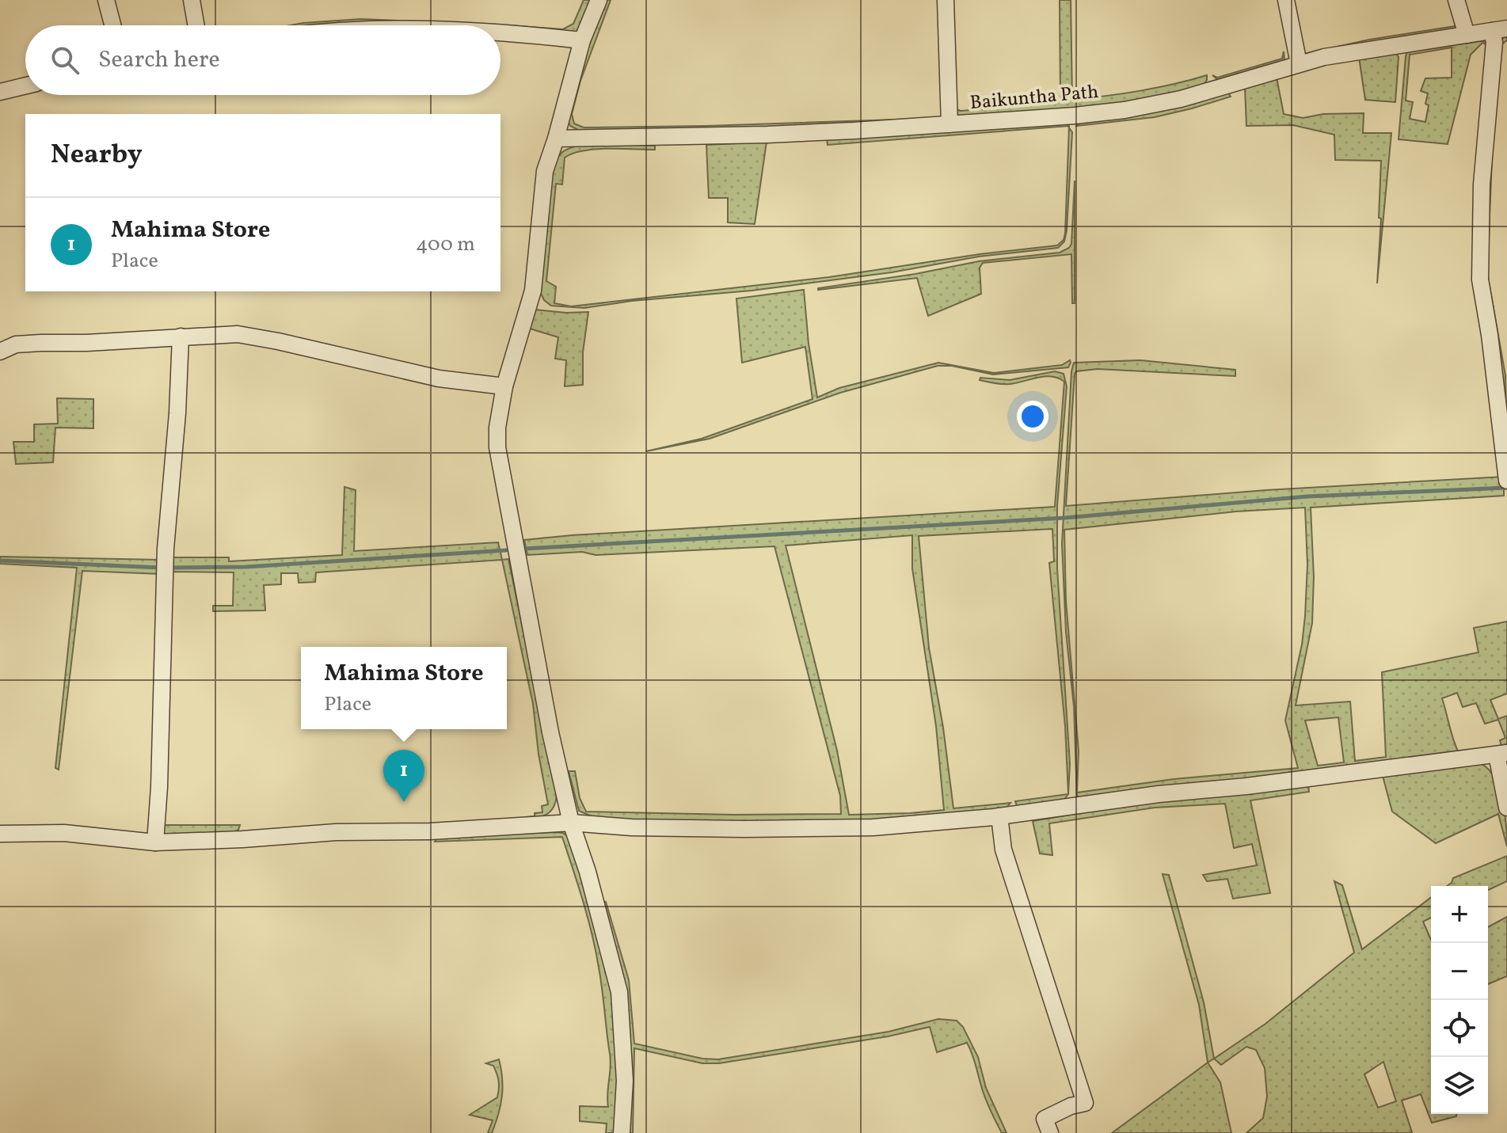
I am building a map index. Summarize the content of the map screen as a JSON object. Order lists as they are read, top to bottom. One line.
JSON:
{"streets":{"street":["Baikuntha Path"]},"page":{"search":"Search here","heading":"Nearby","list":[{"mark":"1","name":"Mahima Store","note":"Place","value":"400 m"}],"popup":["Mahima Store","Place"],"pins":"1","map_buttons":["+","−"]}}
